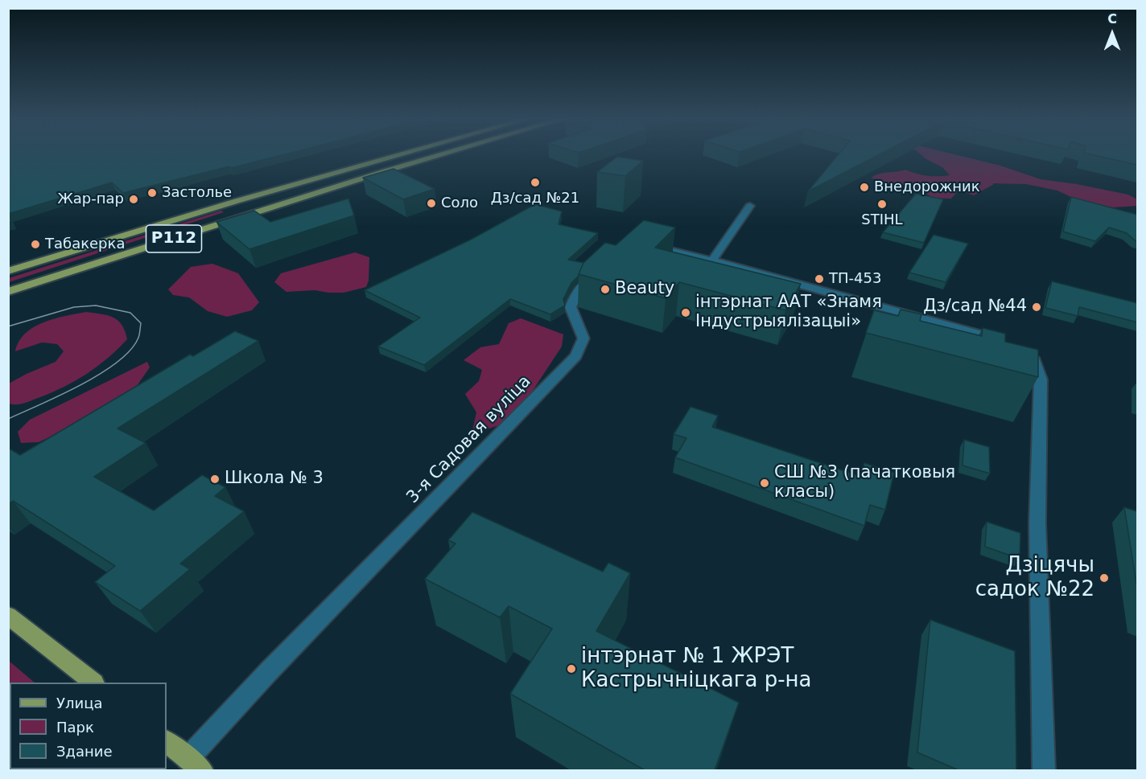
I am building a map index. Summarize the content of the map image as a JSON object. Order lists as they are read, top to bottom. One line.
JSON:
{"streets":{"main road":["Р112"],"street":["3-я Садовая вуліца"]},"places":["Дз/сад №21","Внедорожник","Застолье","Жар-пар","Соло","STIHL","Табакерка","ТП-453","Beauty","Дз/сад №44","інтэрнат ААТ «Знамя Індустрыялізацыі»","Школа № 3","СШ №3 (пачатковыя класы)","Дзіцячы садок №22","інтэрнат № 1 ЖРЭТ Кастрычніцкага р-на"],"legend":["Улица","Парк","Здание"],"north":"top"}
